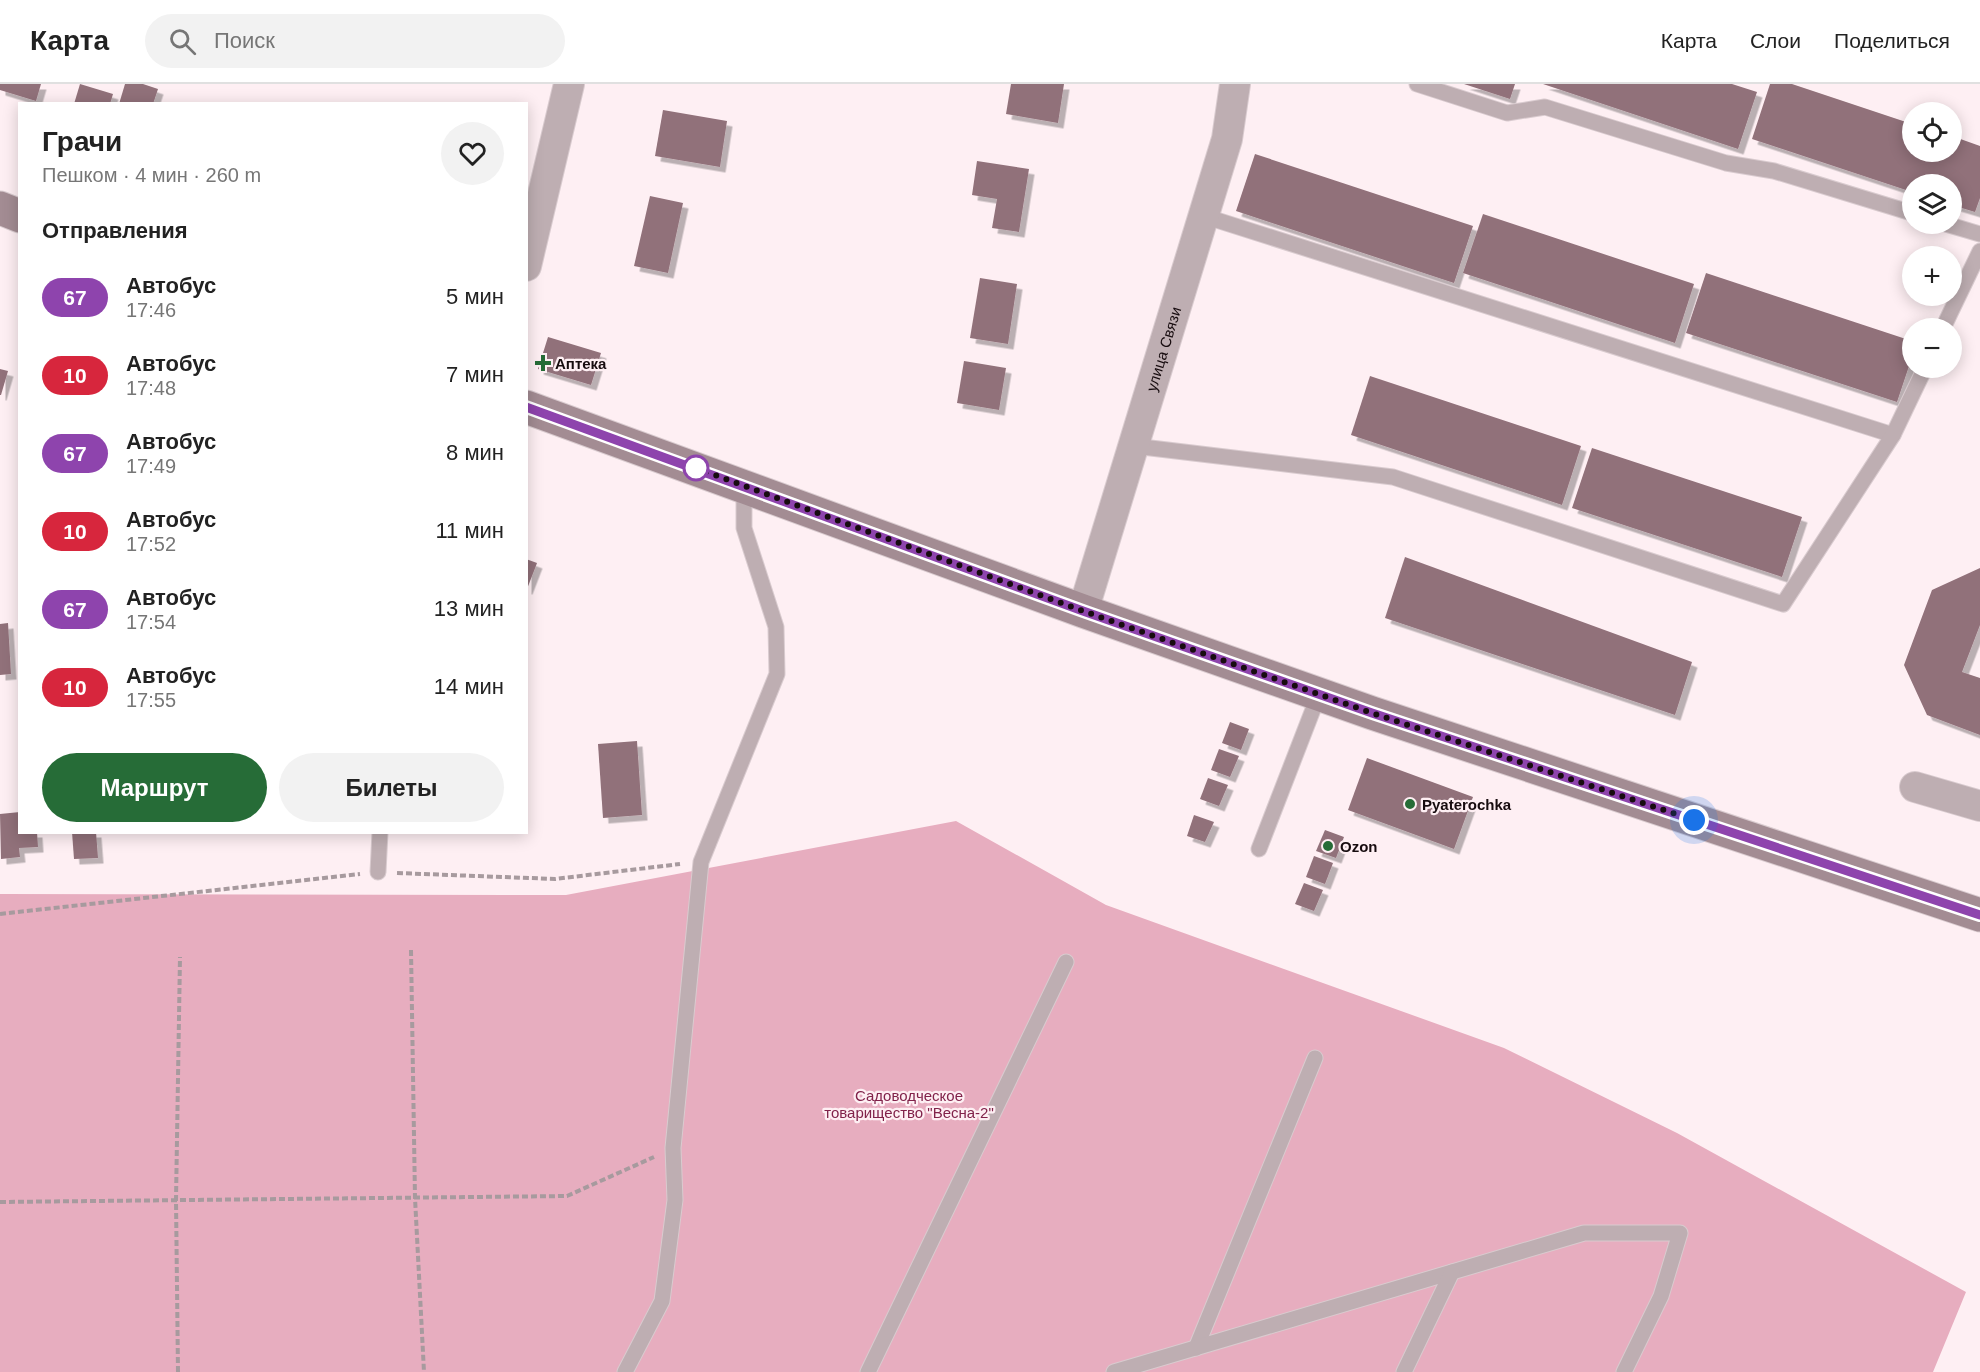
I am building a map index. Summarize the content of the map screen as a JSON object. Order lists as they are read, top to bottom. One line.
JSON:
{"streets":{"street":["улица Связи"]},"parks":["Садоводческое товарищество \"Весна-2\""],"places":{"health":["Аптека"],"other":["Pyaterochka","Ozon"]},"lines":["bus line 67"],"page":{"header":"Карта","search":"Поиск","nav":["Карта","Слои","Поделиться"],"map_buttons":["+","−"],"heading":[["Грачи","Пешком · 4 мин · 260 m"],"Отправления"],"list":[{"mark":"67","name":"Автобус","note":"17:46","value":"5 мин"},{"mark":"10","name":"Автобус","note":"17:48","value":"7 мин"},{"mark":"67","name":"Автобус","note":"17:49","value":"8 мин"},{"mark":"10","name":"Автобус","note":"17:52","value":"11 мин"},{"mark":"67","name":"Автобус","note":"17:54","value":"13 мин"},{"mark":"10","name":"Автобус","note":"17:55","value":"14 мин"}],"buttons":["Маршрут","Билеты"]}}
